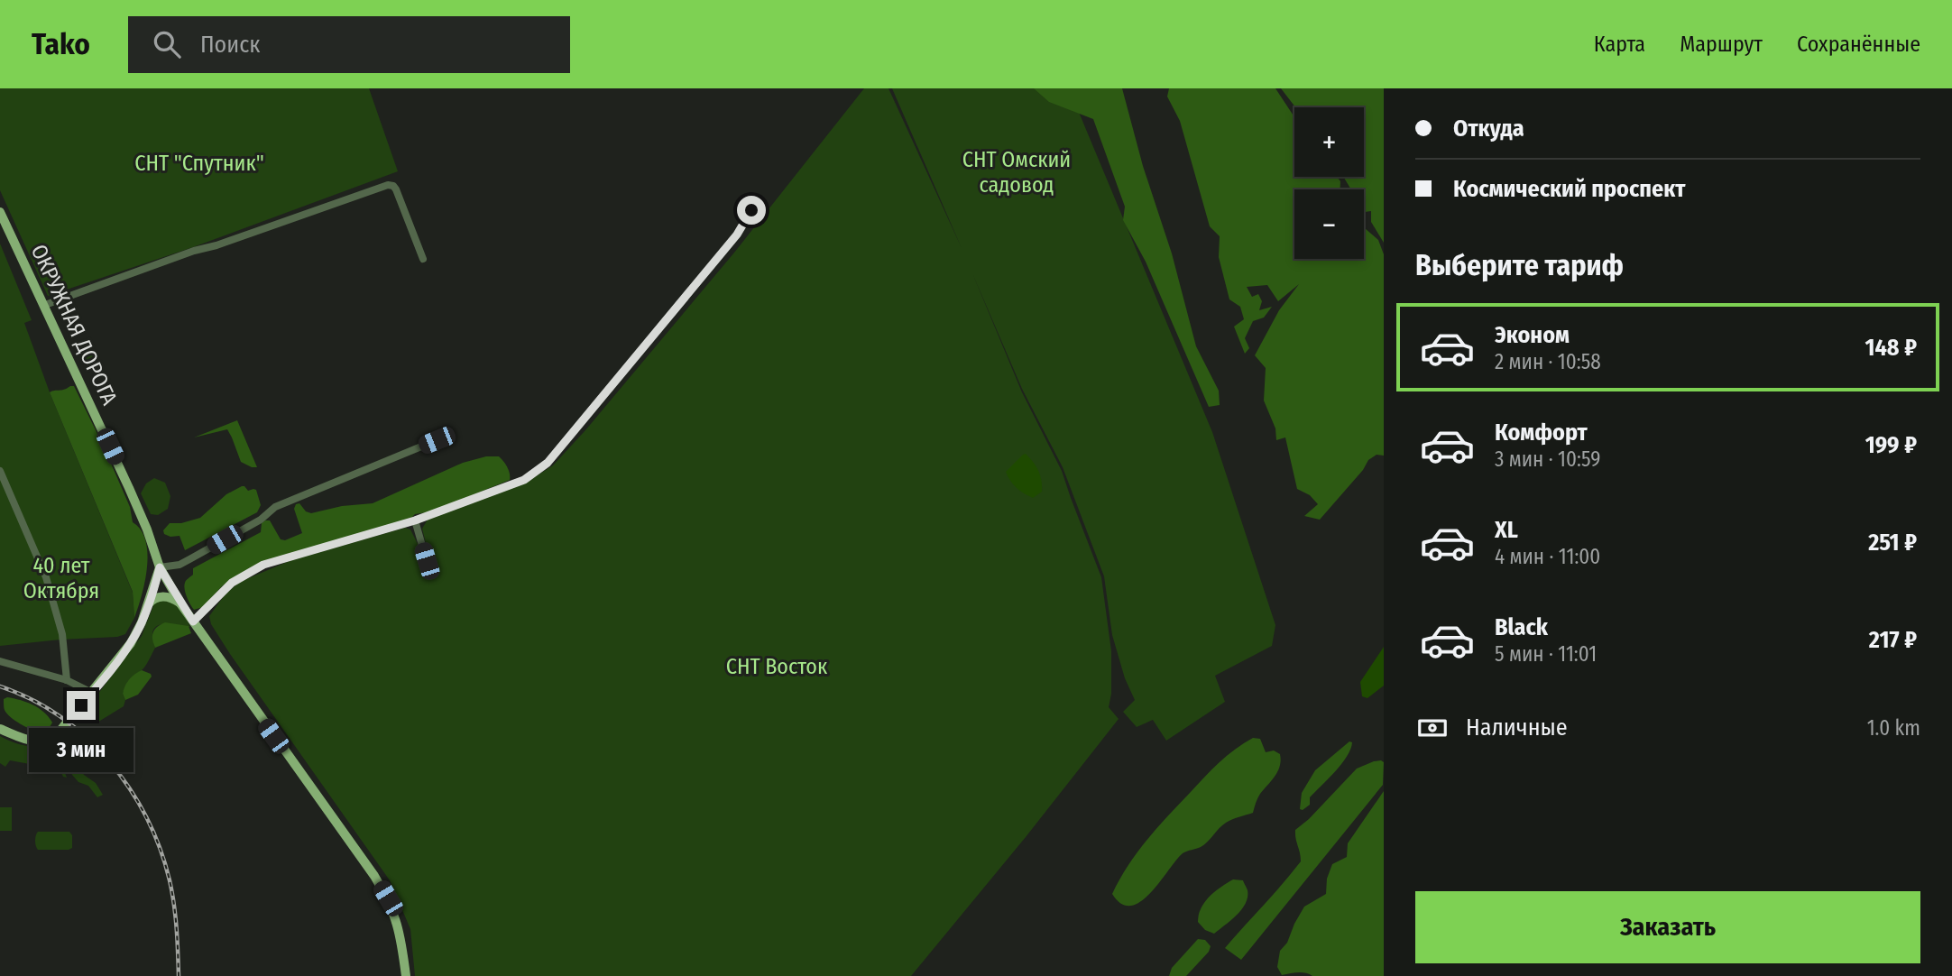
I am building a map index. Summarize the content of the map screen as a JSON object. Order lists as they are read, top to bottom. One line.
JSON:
{"streets":{"main road":["ОКРУЖНАЯ ДОРОГА"]},"parks":["СНТ Омский садовод","СНТ \"Спутник\"","40 лет Октября","СНТ Восток"],"page":{"header":"Tako","search":"Поиск","nav":["Карта","Маршрут","Сохранённые"],"banner":["Откуда","Космический проспект"],"map_buttons":["+","−"],"heading":"Выберите тариф","list":[{"name":"Эконом","note":"2 мин · 10:58","value":"148 ₽"},{"name":"Комфорт","note":"3 мин · 10:59","value":"199 ₽"},{"name":"XL","note":"4 мин · 11:00","value":"251 ₽"},{"name":"Black","note":"5 мин · 11:01","value":"217 ₽"}],"pay":["Наличные","1.0 km"],"bubble":"3 мин","buttons":"Заказать"}}
